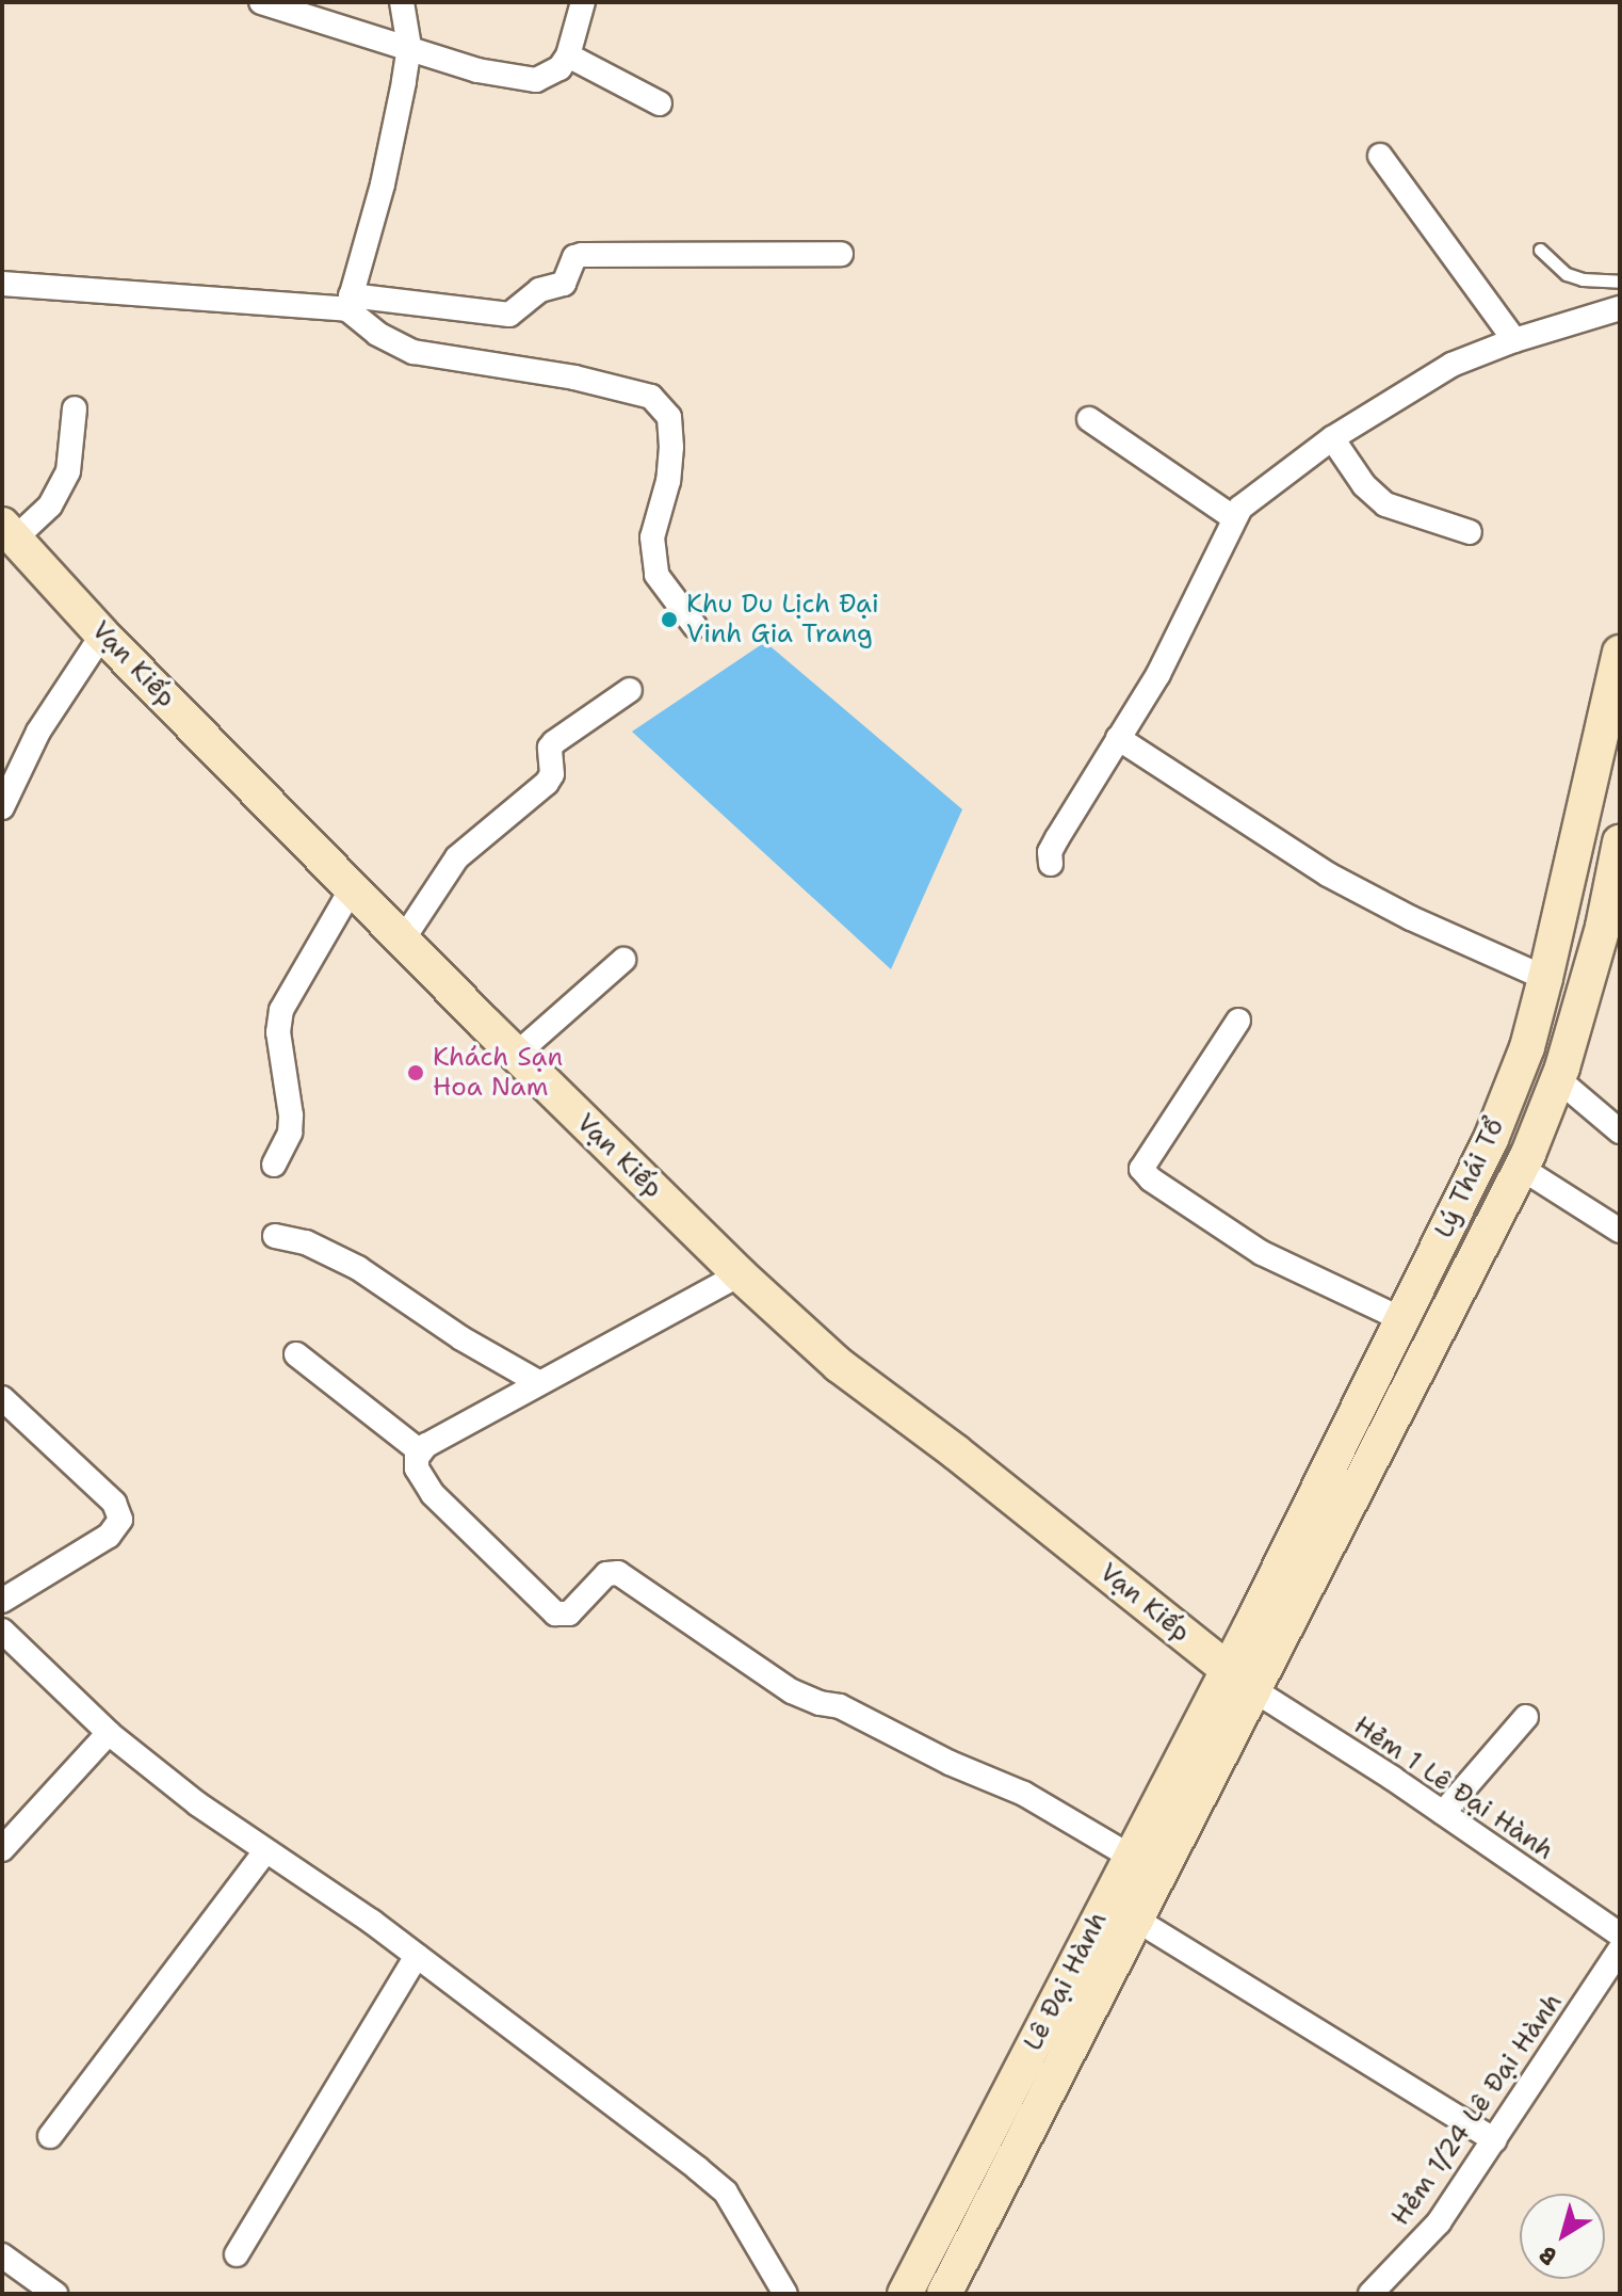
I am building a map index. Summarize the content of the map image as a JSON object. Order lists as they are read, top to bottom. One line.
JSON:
{"streets":{"main road":["Vạn Kiếp","Lý Thái Tổ","Lê Đại Hành"],"street":["Hẻm 1 Lê Đại Hành","Hẻm 1/24 Lê Đại Hành"]},"crossings":[["Vạn Kiếp","Lý Thái Tổ"],["Vạn Kiếp","Hẻm 1 Lê Đại Hành"],["Vạn Kiếp","Lê Đại Hành"],["Lý Thái Tổ","Hẻm 1 Lê Đại Hành"],["Lý Thái Tổ","Lê Đại Hành"],["Hẻm 1 Lê Đại Hành","Lê Đại Hành"]],"places":["Khu Du Lịch Đại Vinh Gia Trang","Khách Sạn Hoa Nam"],"north":"bottom left"}
